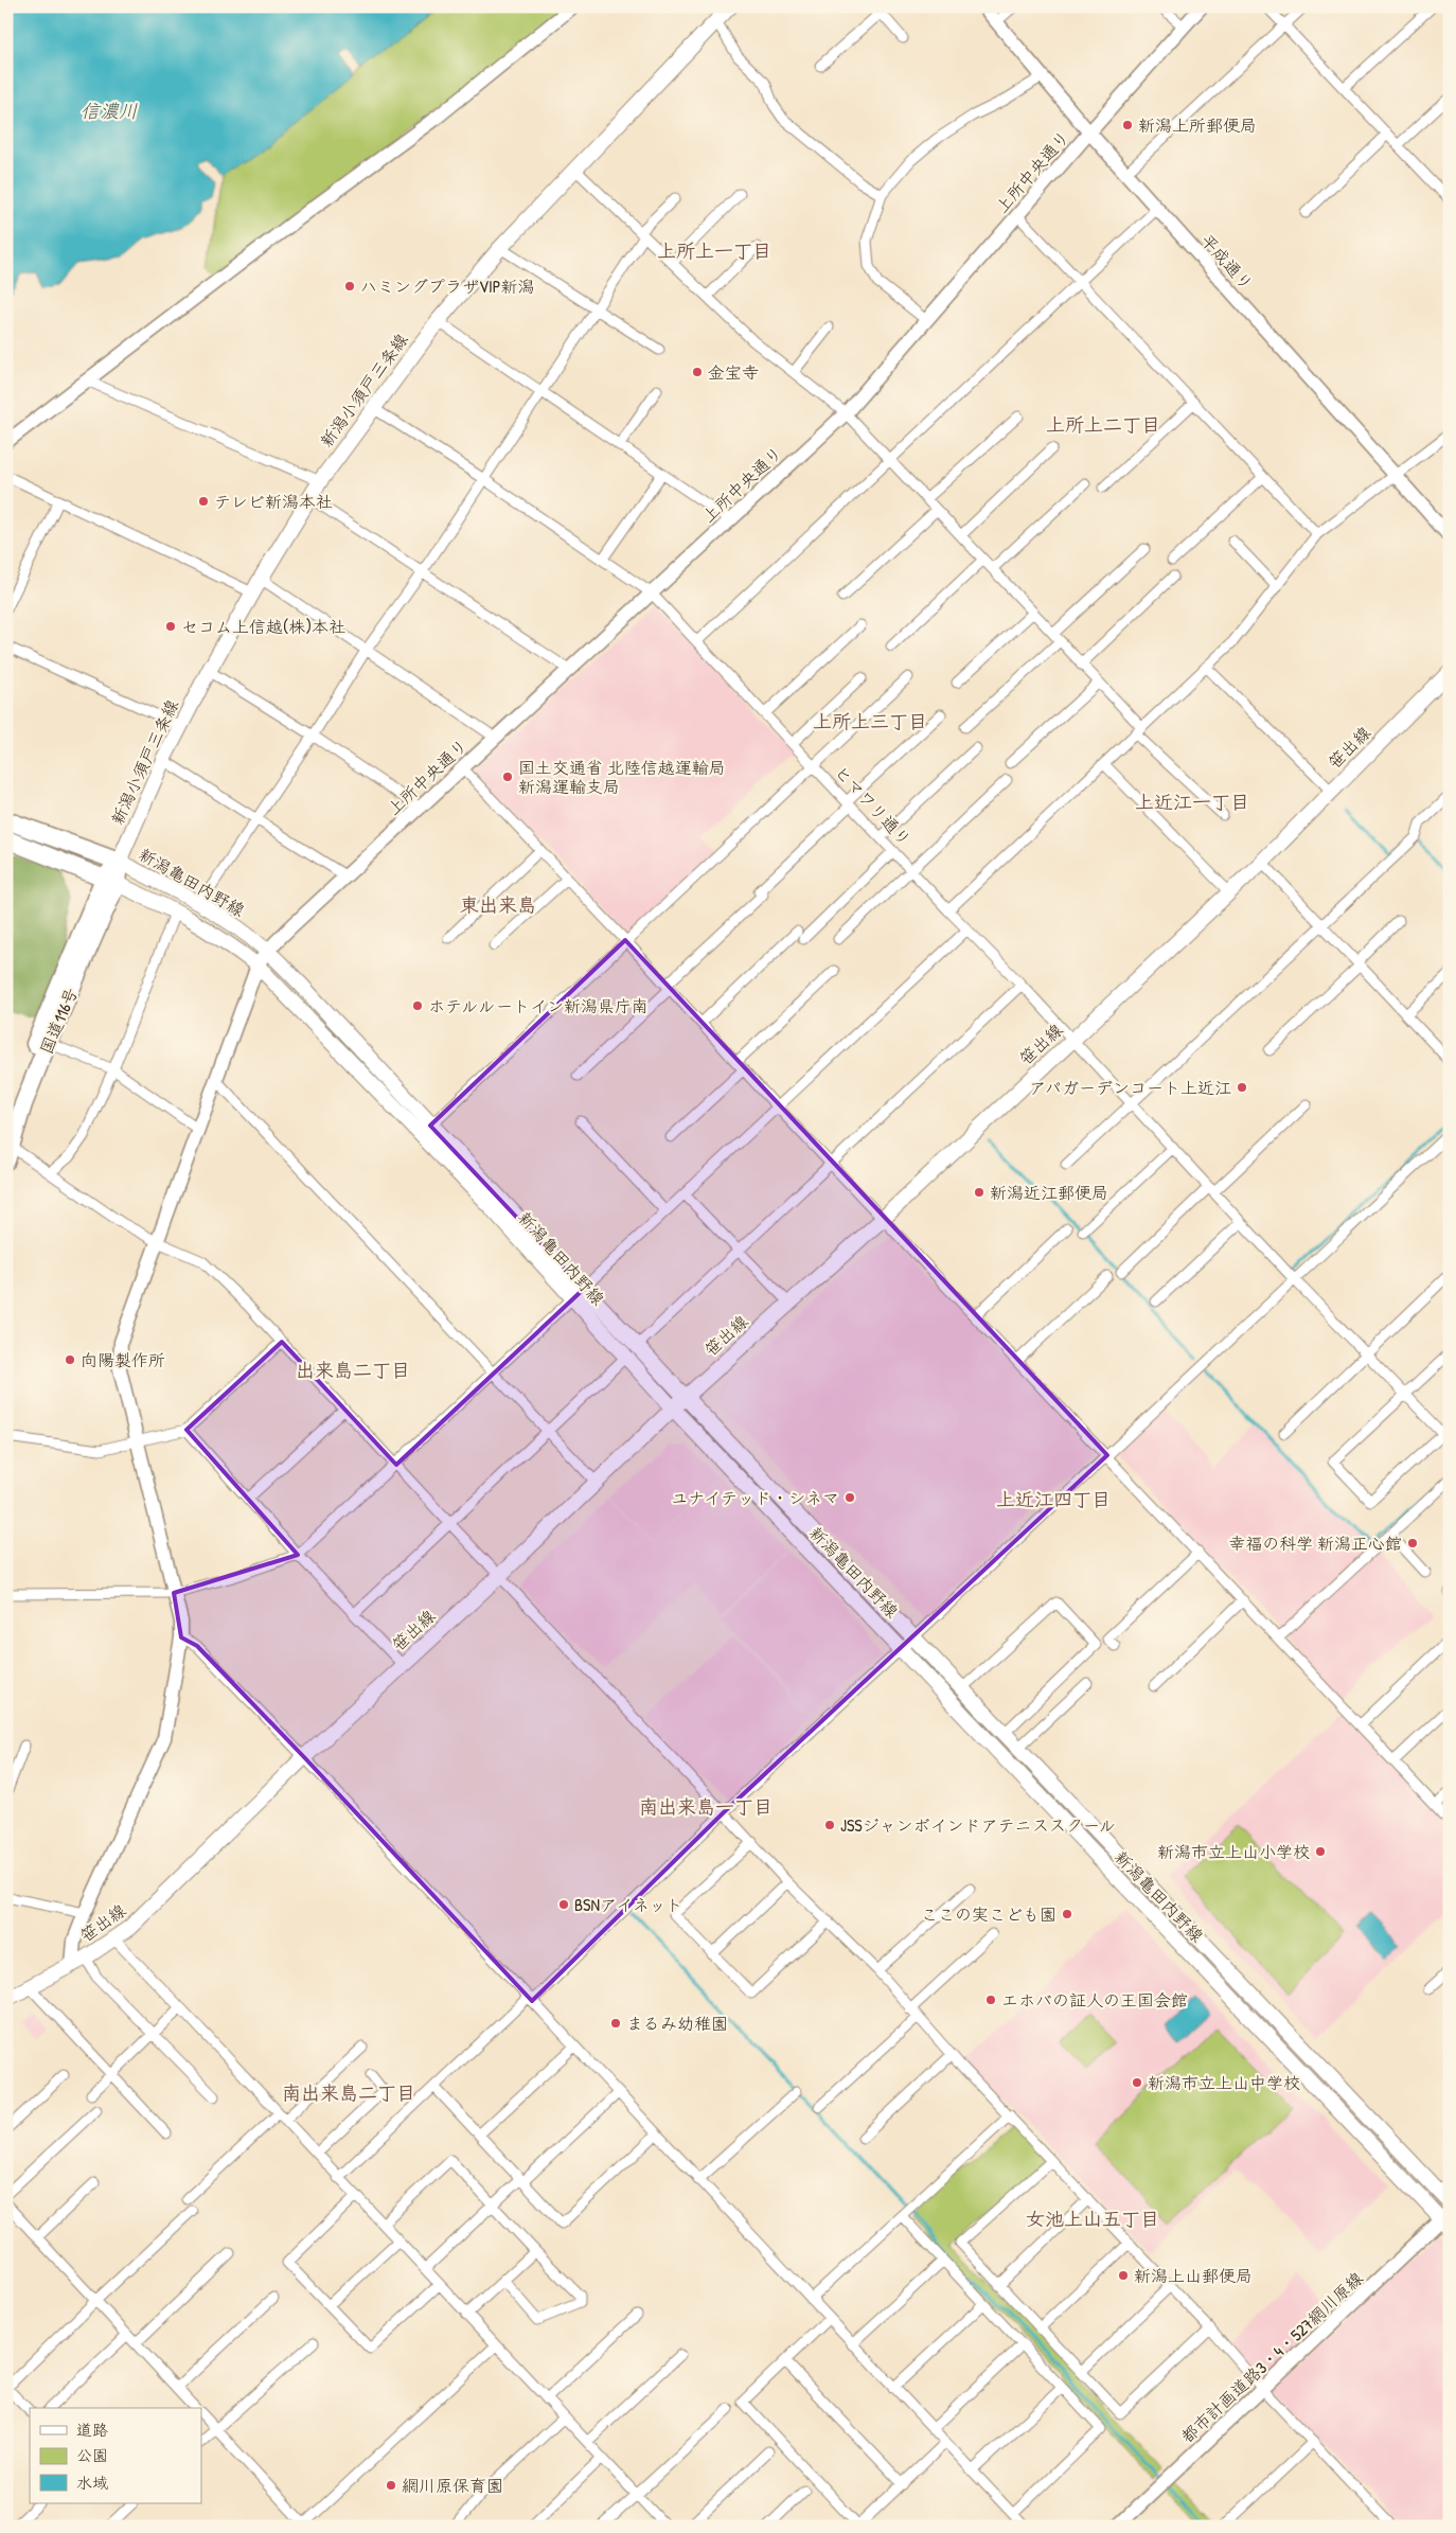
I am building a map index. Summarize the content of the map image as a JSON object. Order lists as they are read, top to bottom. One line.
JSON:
{"streets":{"highway":["国道116号"],"main road":["新潟小須戸三条線","笹出線","新潟亀田内野線"],"street":["上所中央通り","平成通り","ヒマワリ通り","都市計画道路3・4・527網川原線"]},"crossings":[["上所中央通り","平成通り"],["上所中央通り","笹出線"],["上所中央通り","ヒマワリ通り"],["上所中央通り","新潟亀田内野線"],["新潟小須戸三条線","ヒマワリ通り"],["新潟小須戸三条線","新潟亀田内野線"],["新潟小須戸三条線","国道116号"],["笹出線","ヒマワリ通り"],["笹出線","新潟亀田内野線"],["新潟亀田内野線","国道116号"],["新潟亀田内野線","都市計画道路3・4・527網川原線"]],"districts":["上所上一丁目","上所上二丁目","上所上三丁目","上近江一丁目","東出来島","出来島二丁目","上近江四丁目","南出来島一丁目","南出来島二丁目","女池上山五丁目"],"water":["信濃川"],"places":["新潟上所郵便局","ハミングプラザVIP新潟","金宝寺","テレビ新潟本社","セコム上信越(株)本社","国土交通省 北陸信越運輸局 新潟運輸支局","ホテルルートイン新潟県庁南","アパガーデンコート上近江","新潟近江郵便局","向陽製作所","ユナイテッド・シネマ","幸福の科学 新潟正心館","JSSジャンボインドアテニススクール","新潟市立上山小学校","BSNアイネット","ここの実こども園","エホバの証人の王国会館","まるみ幼稚園","新潟市立上山中学校","新潟上山郵便局","網川原保育園"],"legend":["道路","公園","水域"]}
